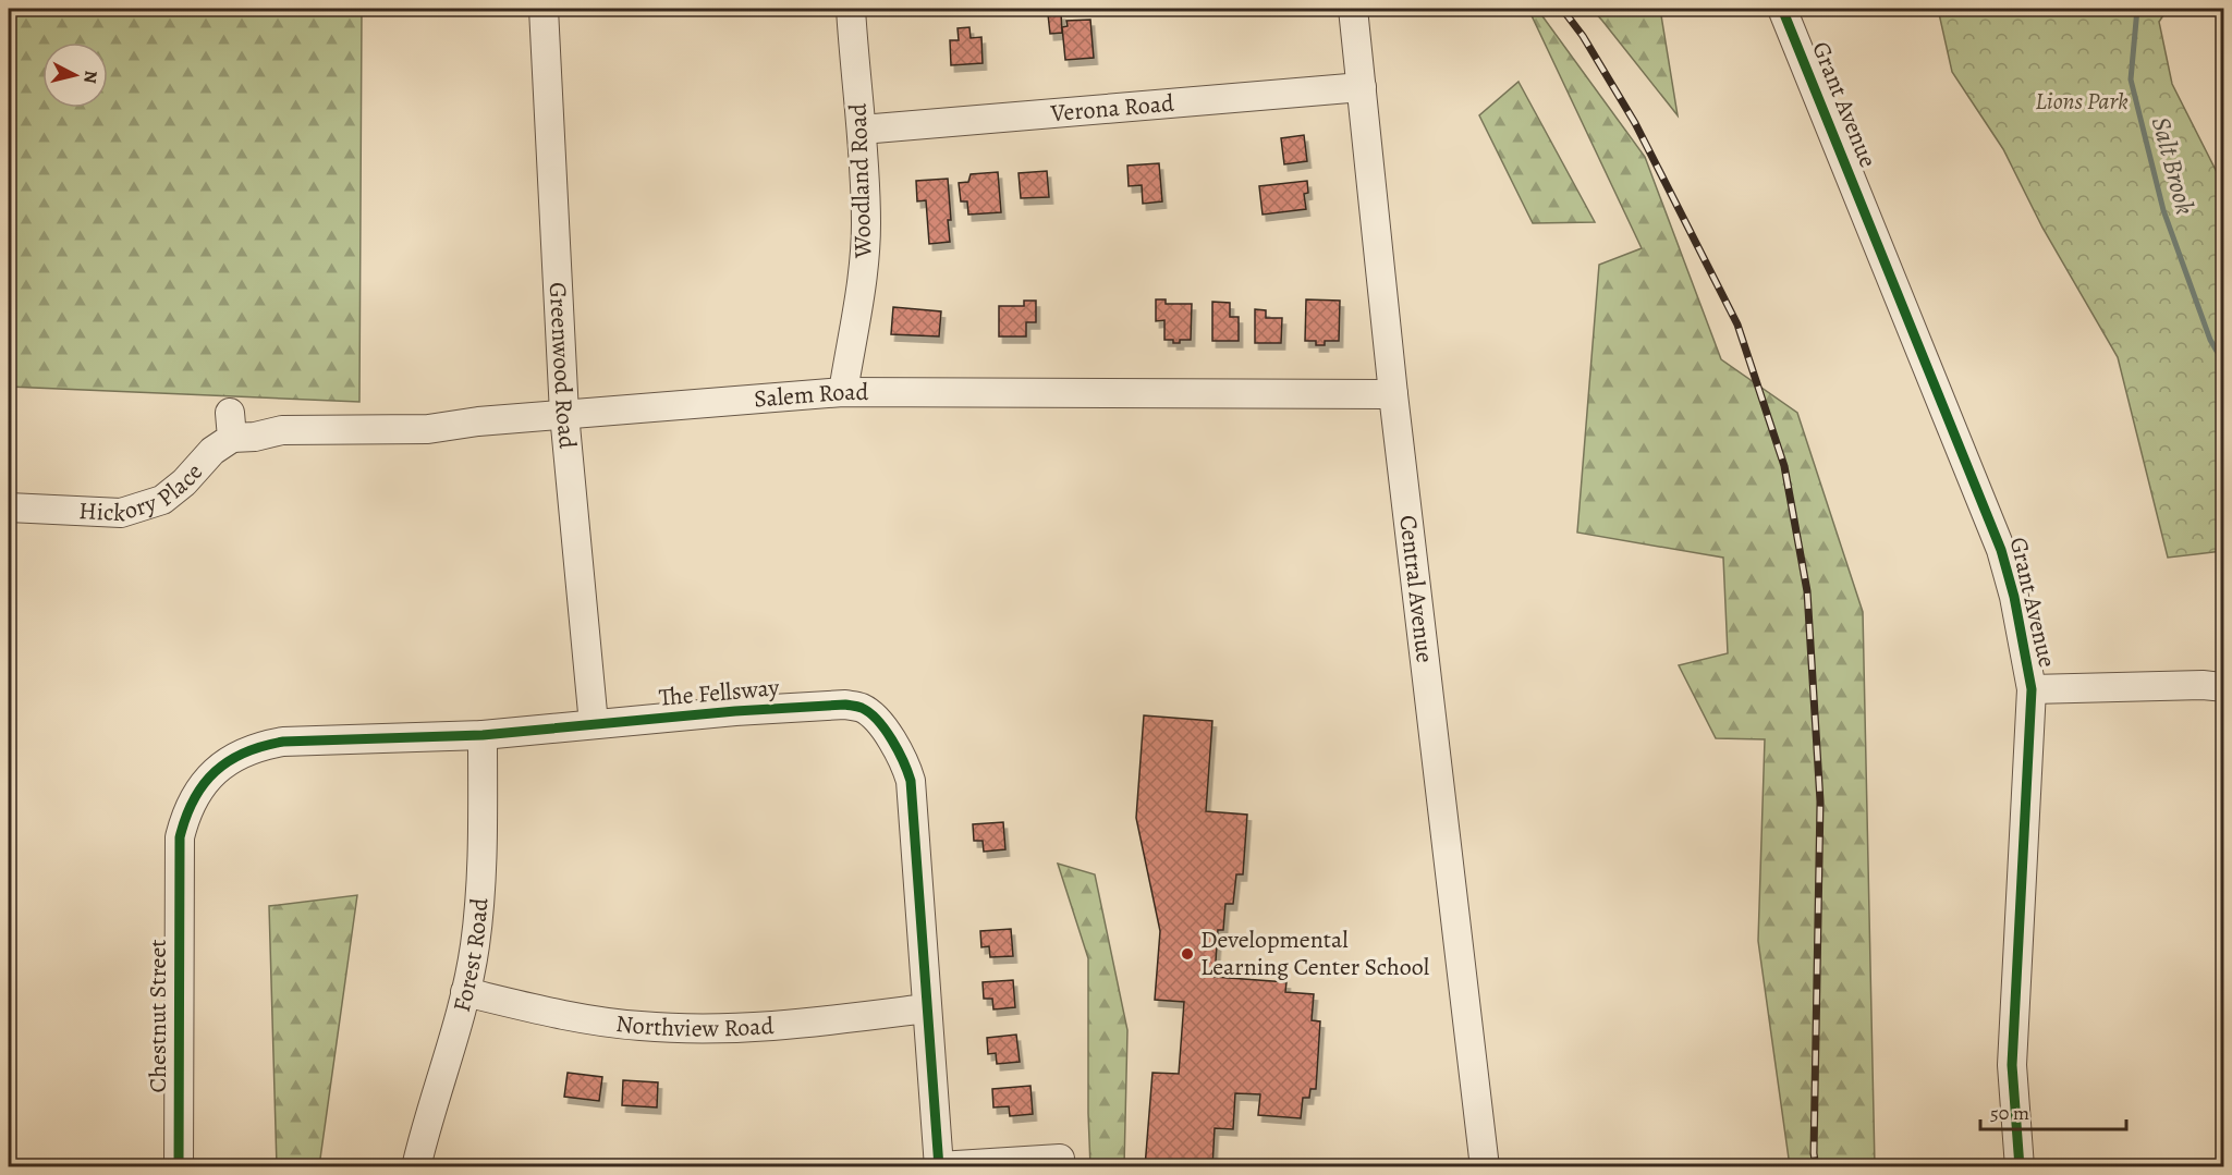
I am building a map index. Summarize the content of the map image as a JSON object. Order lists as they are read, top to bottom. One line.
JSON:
{"streets":{"street":["Grant Avenue","Verona Road","Woodland Road","Greenwood Road","Salem Road","Hickory Place","Central Avenue","The Fellsway","Forest Road","Chestnut Street","Northview Road"]},"crossings":[["Verona Road","Woodland Road"],["Verona Road","Central Avenue"],["Woodland Road","Salem Road"],["Greenwood Road","Salem Road"],["Greenwood Road","The Fellsway"],["Salem Road","Hickory Place"],["Salem Road","Central Avenue"],["The Fellsway","Forest Road"],["The Fellsway","Chestnut Street"],["The Fellsway","Northview Road"],["Forest Road","Northview Road"]],"water":["Salt Brook"],"parks":["Lions Park"],"places":["Developmental Learning Center School"],"scale_bar":"50 m","north":"right"}
